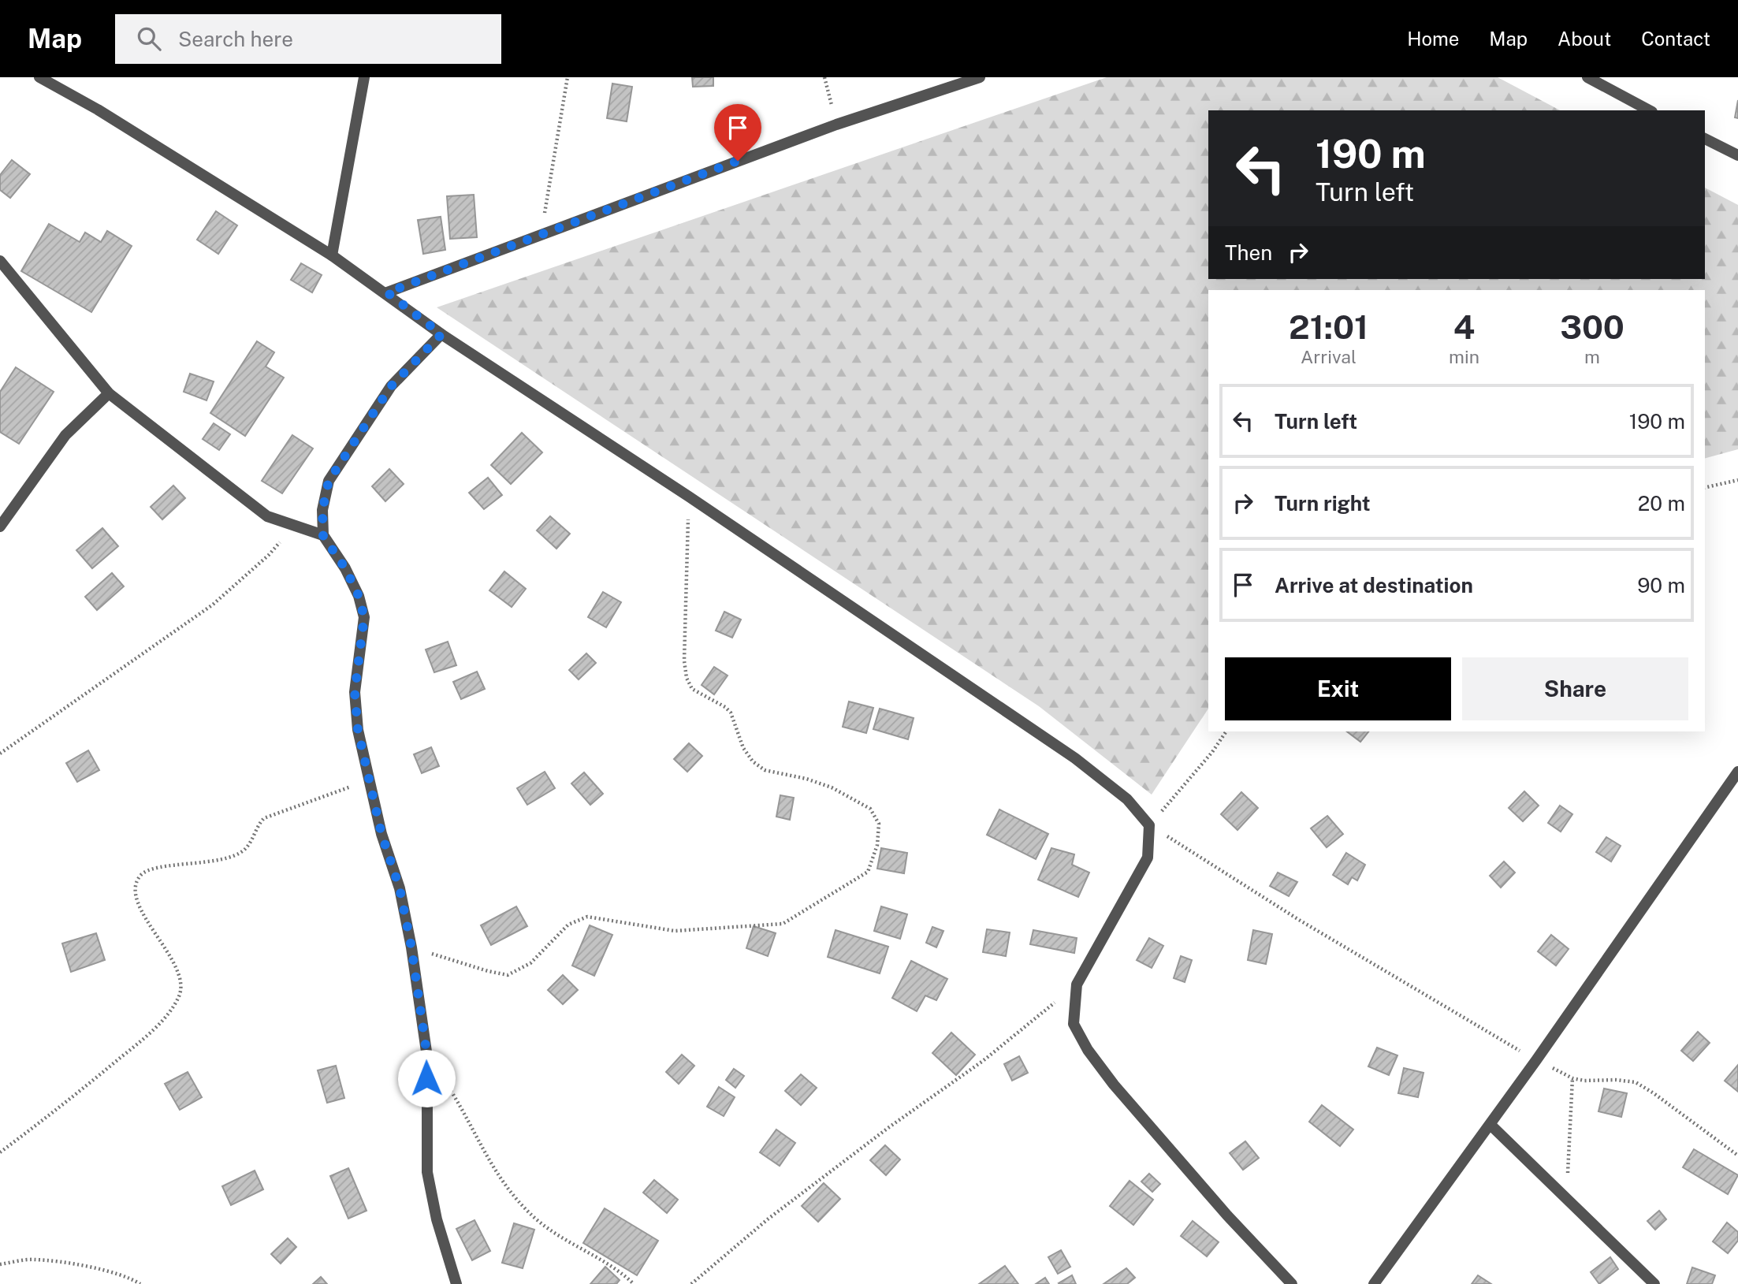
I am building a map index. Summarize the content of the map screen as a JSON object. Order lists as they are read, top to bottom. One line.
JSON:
{"page":{"header":"Map","search":"Search here","nav":["Home","Map","About","Contact"],"turn":["190 m","Turn left"],"then":"Then","eta":["21:01","Arrival","4","min","300","m"],"list":[{"name":"Turn left","value":"190 m"},{"name":"Turn right","value":"20 m"},{"name":"Arrive at destination","value":"90 m"}],"buttons":["Exit","Share"]}}
